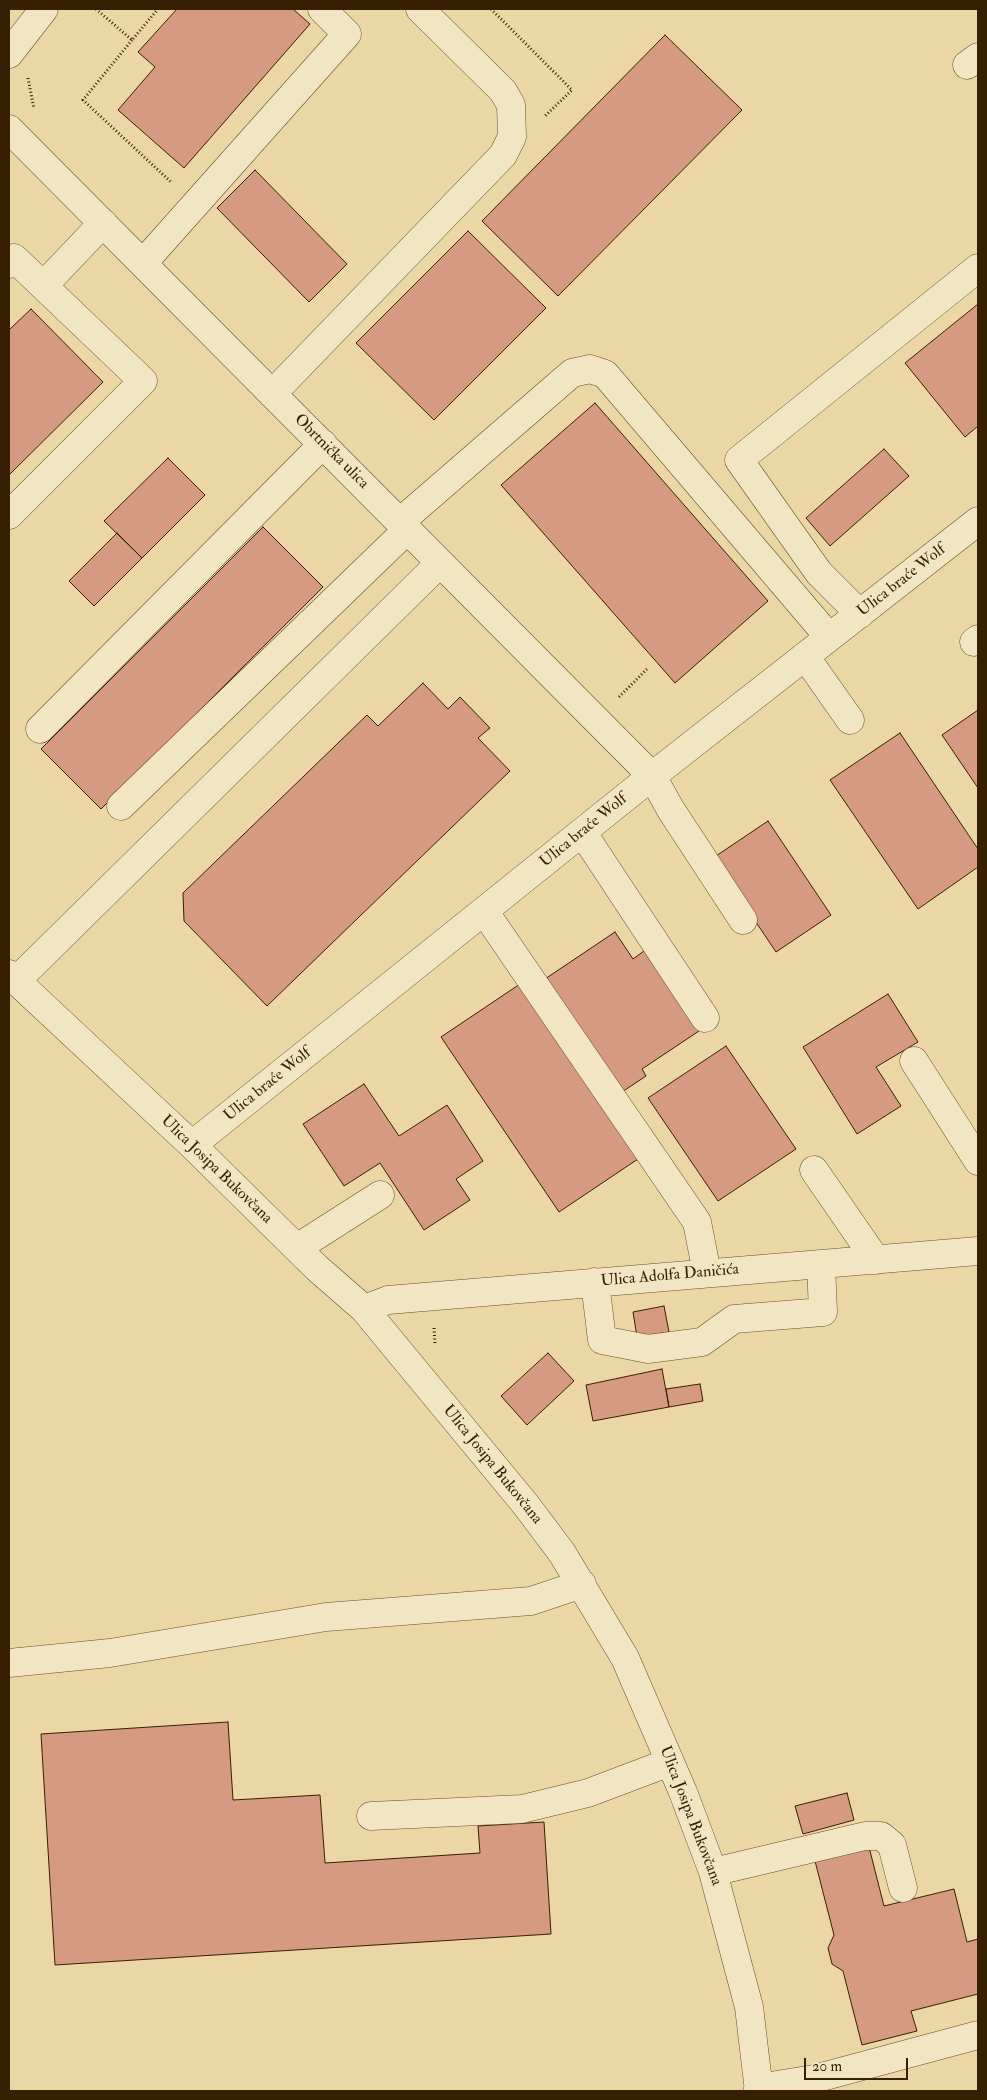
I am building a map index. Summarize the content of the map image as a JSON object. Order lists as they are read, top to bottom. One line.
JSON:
{"streets":{"street":["Obrtnička ulica","Ulica braće Wolf","Ulica Josipa Bukovčana","Ulica Adolfa Daničića"]},"crossings":[["Obrtnička ulica","Ulica braće Wolf"],["Ulica braće Wolf","Ulica Josipa Bukovčana"],["Ulica Josipa Bukovčana","Ulica Adolfa Daničića"]],"scale_bar":"20 m"}
